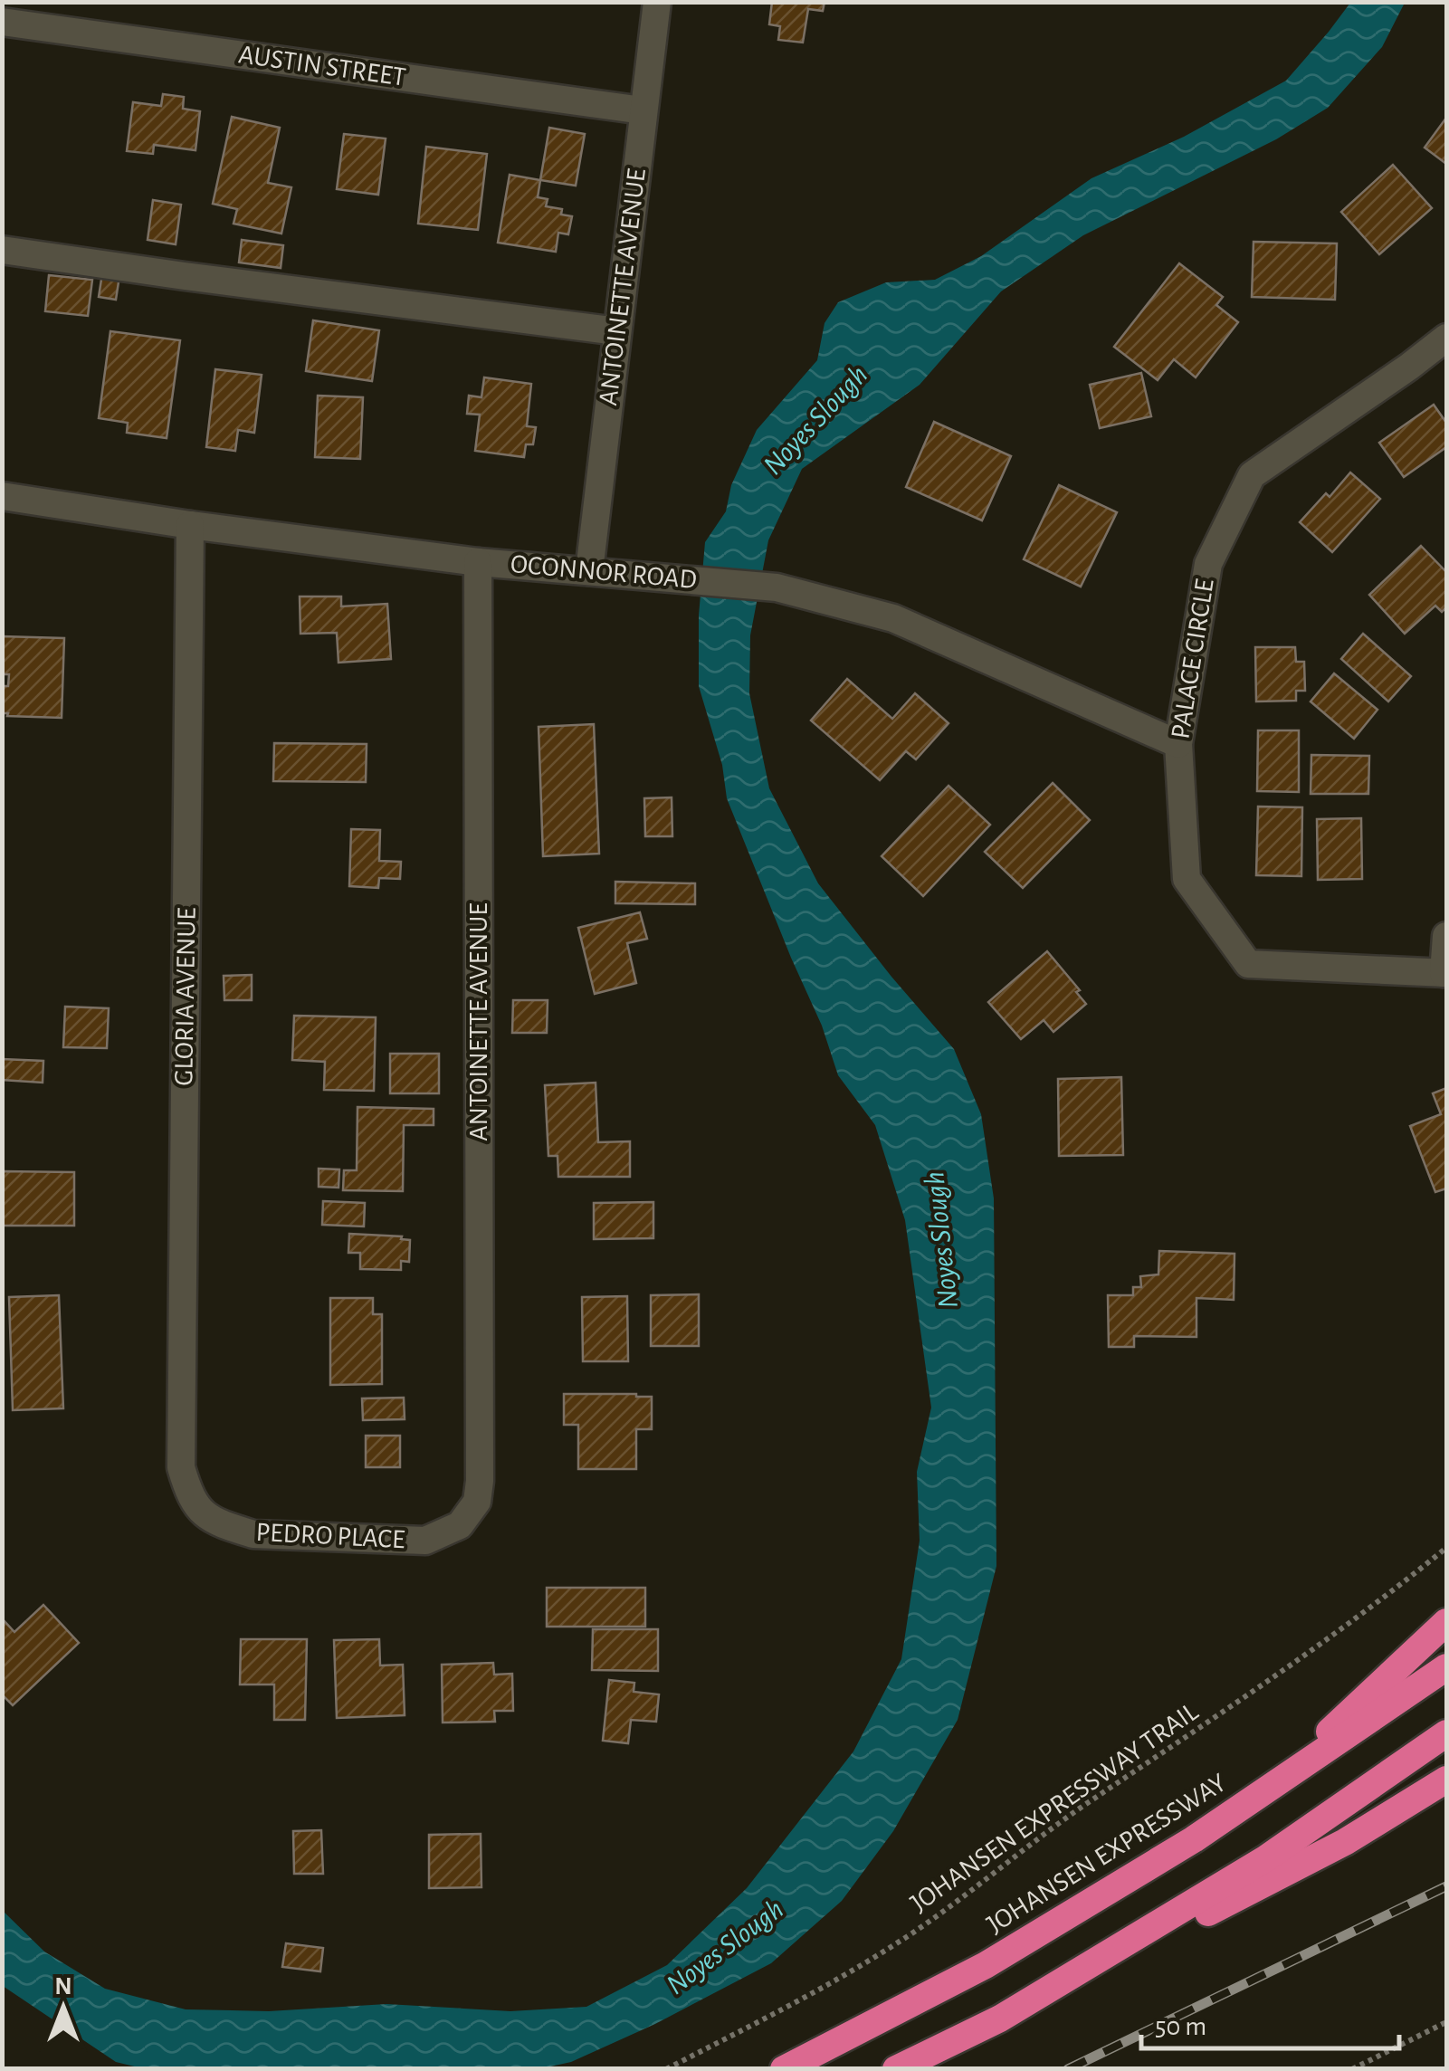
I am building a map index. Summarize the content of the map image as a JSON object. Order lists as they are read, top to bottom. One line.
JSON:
{"streets":{"highway":["JOHANSEN EXPRESSWAY"],"street":["AUSTIN STREET","ANTOINETTE AVENUE","OCONNOR ROAD","PALACE CIRCLE","GLORIA AVENUE","PEDRO PLACE"],"path":["JOHANSEN EXPRESSWAY TRAIL"]},"crossings":[["AUSTIN STREET","ANTOINETTE AVENUE"],["ANTOINETTE AVENUE","OCONNOR ROAD"],["ANTOINETTE AVENUE","PEDRO PLACE"],["OCONNOR ROAD","PALACE CIRCLE"],["OCONNOR ROAD","GLORIA AVENUE"],["GLORIA AVENUE","PEDRO PLACE"]],"water":["Noyes Slough"],"scale_bar":"50 m","north":"top"}
